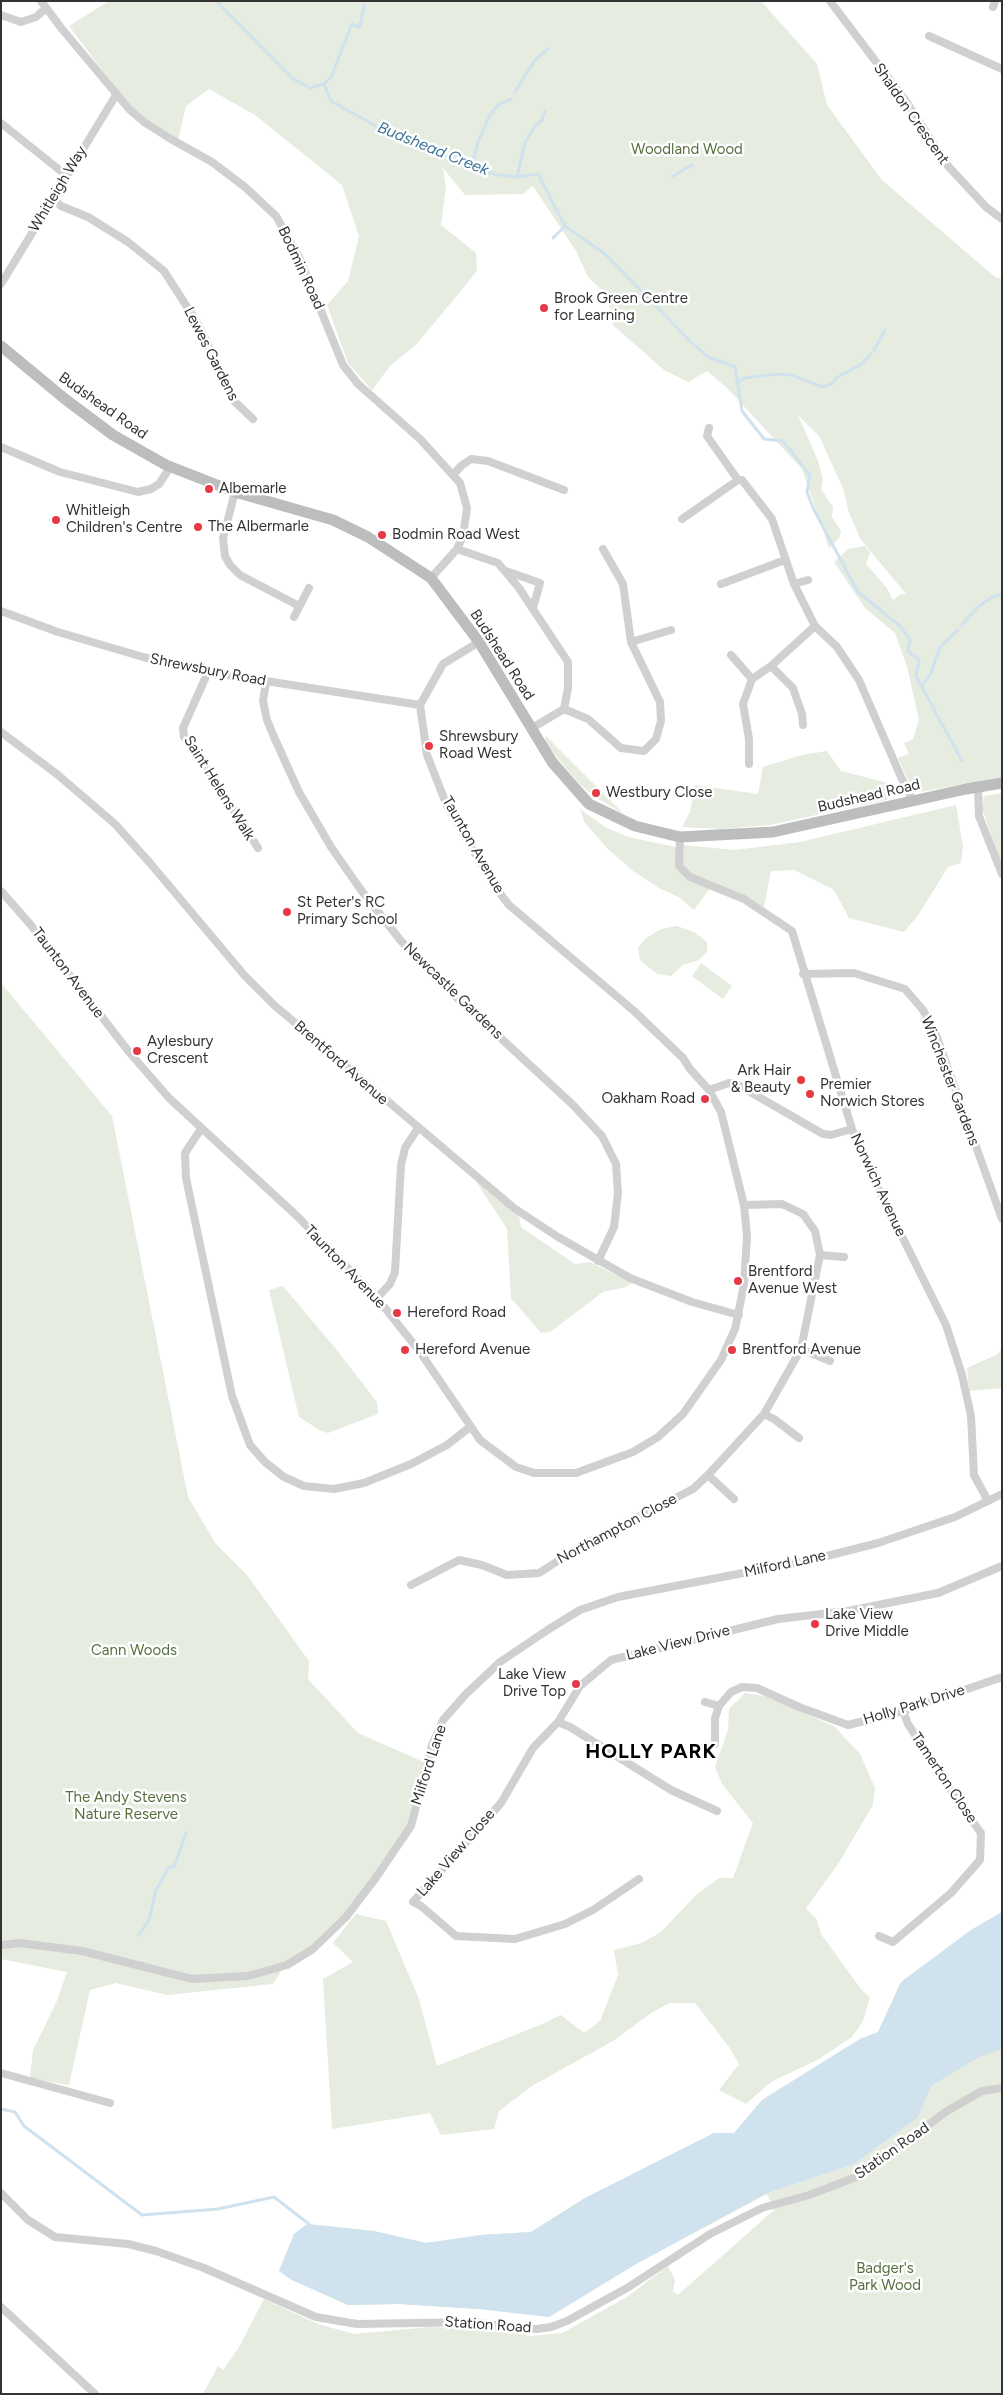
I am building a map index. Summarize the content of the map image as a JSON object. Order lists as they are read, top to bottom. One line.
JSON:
{"streets":{"street":["Shaldon Crescent","Whitleigh Way","Bodmin Road","Lewes Gardens","Budshead Road","Shrewsbury Road","Saint Helens Walk","Taunton Avenue","Newcastle Gardens","Brentford Avenue","Winchester Gardens","Norwich Avenue","Northampton Close","Milford Lane","Lake View Drive","Holly Park Drive","Tamerton Close","Lake View Close","Station Road"]},"crossings":[["Whitleigh Way","Bodmin Road"],["Whitleigh Way","Lewes Gardens"],["Bodmin Road","Budshead Road"],["Budshead Road","Norwich Avenue"],["Shrewsbury Road","Saint Helens Walk"],["Shrewsbury Road","Taunton Avenue"],["Shrewsbury Road","Newcastle Gardens"],["Taunton Avenue","Brentford Avenue"],["Taunton Avenue","Northampton Close"],["Newcastle Gardens","Brentford Avenue"],["Winchester Gardens","Norwich Avenue"],["Norwich Avenue","Milford Lane"],["Lake View Drive","Lake View Close"],["Holly Park Drive","Tamerton Close"]],"districts":["HOLLY PARK"],"water":["Budshead Creek"],"parks":["Woodland Wood","Cann Woods","The Andy Stevens Nature Reserve","Badger's Park Wood"],"places":["Brook Green Centre for Learning","Albemarle","Whitleigh Children's Centre","The Albermarle","Bodmin Road West","Shrewsbury Road West","Westbury Close","St Peter's RC Primary School","Aylesbury Crescent","Ark Hair & Beauty","Premier Norwich Stores","Oakham Road","Brentford Avenue West","Hereford Road","Hereford Avenue","Brentford Avenue","Lake View Drive Middle","Lake View Drive Top"]}
